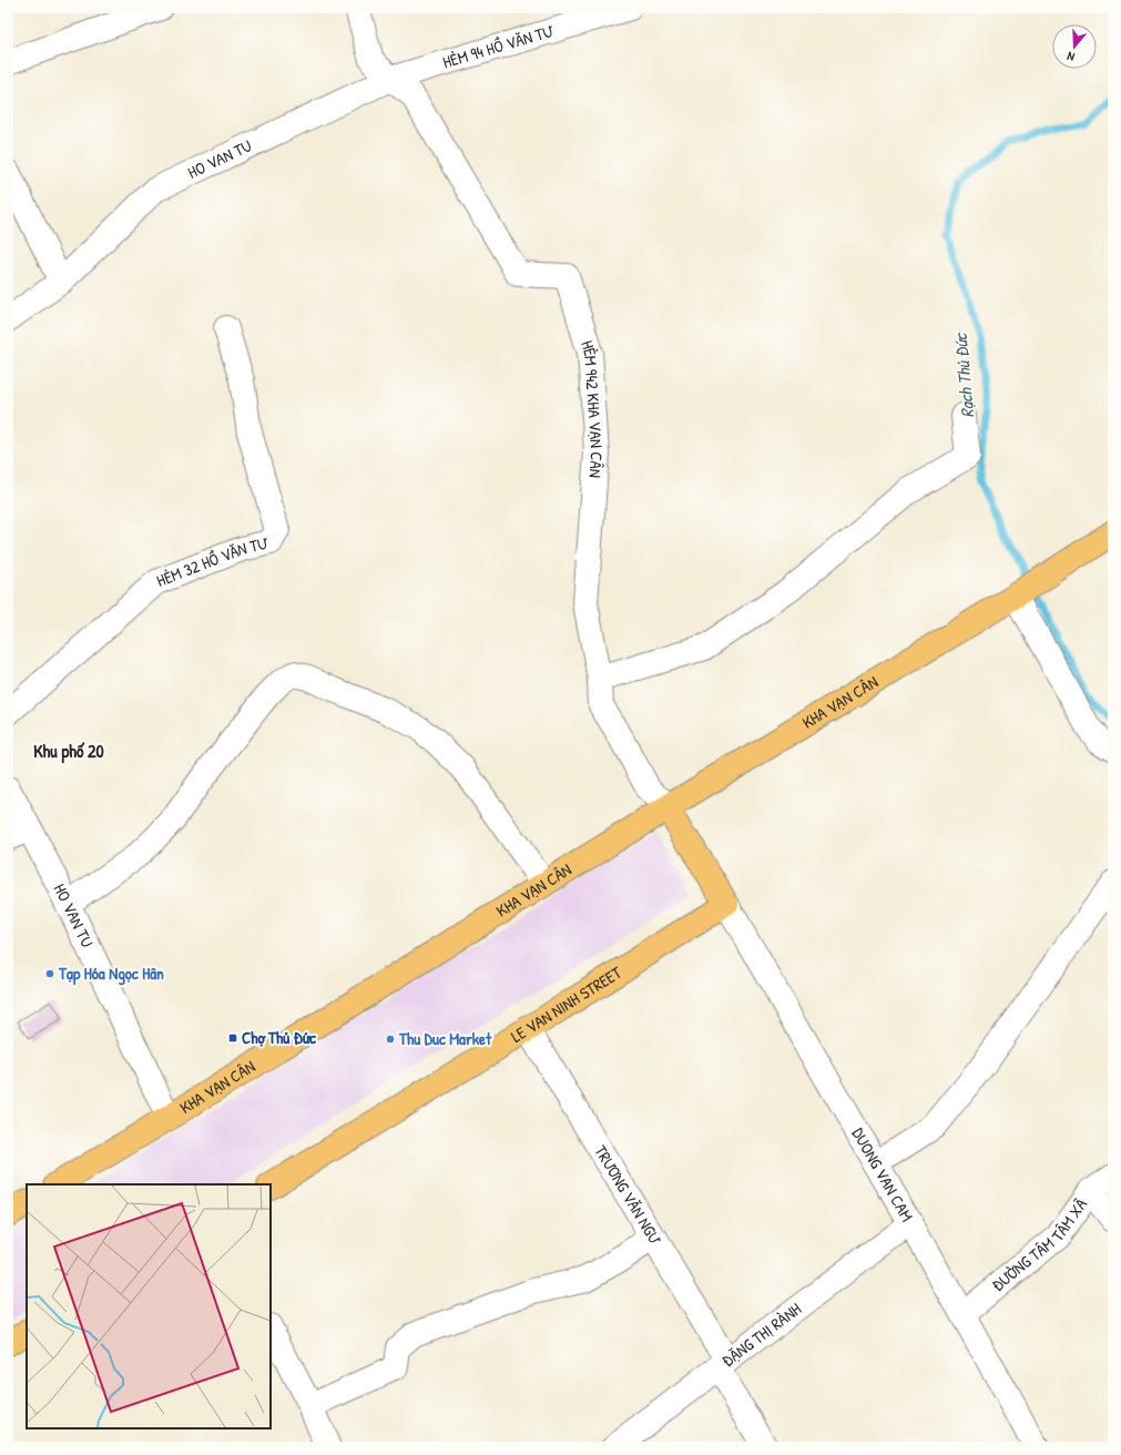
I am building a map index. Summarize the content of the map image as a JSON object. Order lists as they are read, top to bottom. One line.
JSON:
{"streets":{"main road":["KHA VẠN CÂN","LE VAN NINH STREET"],"street":["HẺM 94 HỒ VĂN TƯ","HO VAN TU","HẺM 942 KHA VẠN CÂN","HẺM 32 HỒ VĂN TƯ","DUONG VAN CAM","TRƯƠNG VĂN NGƯ","ĐƯỜNG TÂM TÂM XÃ","ĐẶNG THỊ RÀNH"]},"crossings":[["HẺM 94 HỒ VĂN TƯ","HO VAN TU"],["HẺM 94 HỒ VĂN TƯ","HẺM 942 KHA VẠN CÂN"],["HO VAN TU","HẺM 942 KHA VẠN CÂN"],["HO VAN TU","KHA VẠN CÂN"],["HẺM 942 KHA VẠN CÂN","KHA VẠN CÂN"],["LE VAN NINH STREET","DUONG VAN CAM"],["LE VAN NINH STREET","TRƯƠNG VĂN NGƯ"],["DUONG VAN CAM","ĐƯỜNG TÂM TÂM XÃ"],["DUONG VAN CAM","ĐẶNG THỊ RÀNH"],["TRƯƠNG VĂN NGƯ","ĐẶNG THỊ RÀNH"]],"districts":["Khu phố 20"],"water":["Rạch Thủ Đức"],"places":{"other":["Tạp Hóa Ngọc Hân","Thu Duc Market"],"transit":["Chợ Thủ Đức"]},"north":"bottom"}
